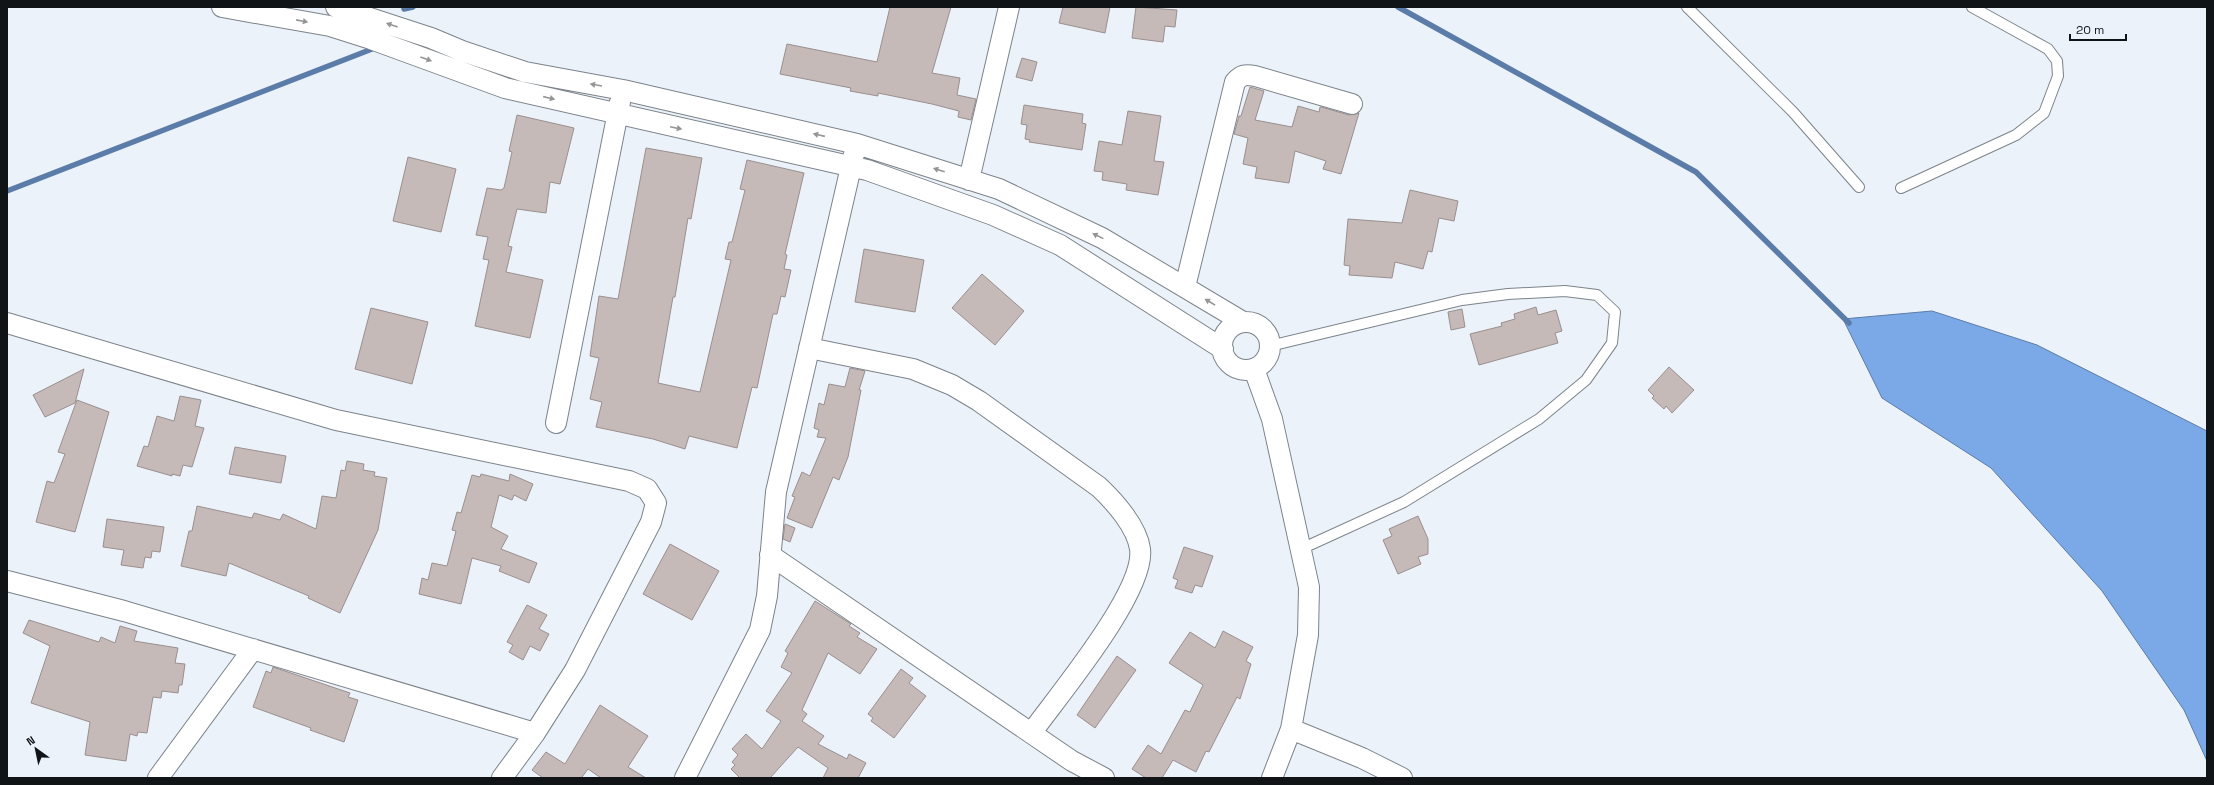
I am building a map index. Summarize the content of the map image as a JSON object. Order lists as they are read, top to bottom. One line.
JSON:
{"scale_bar":"20 m","north":"top left"}
